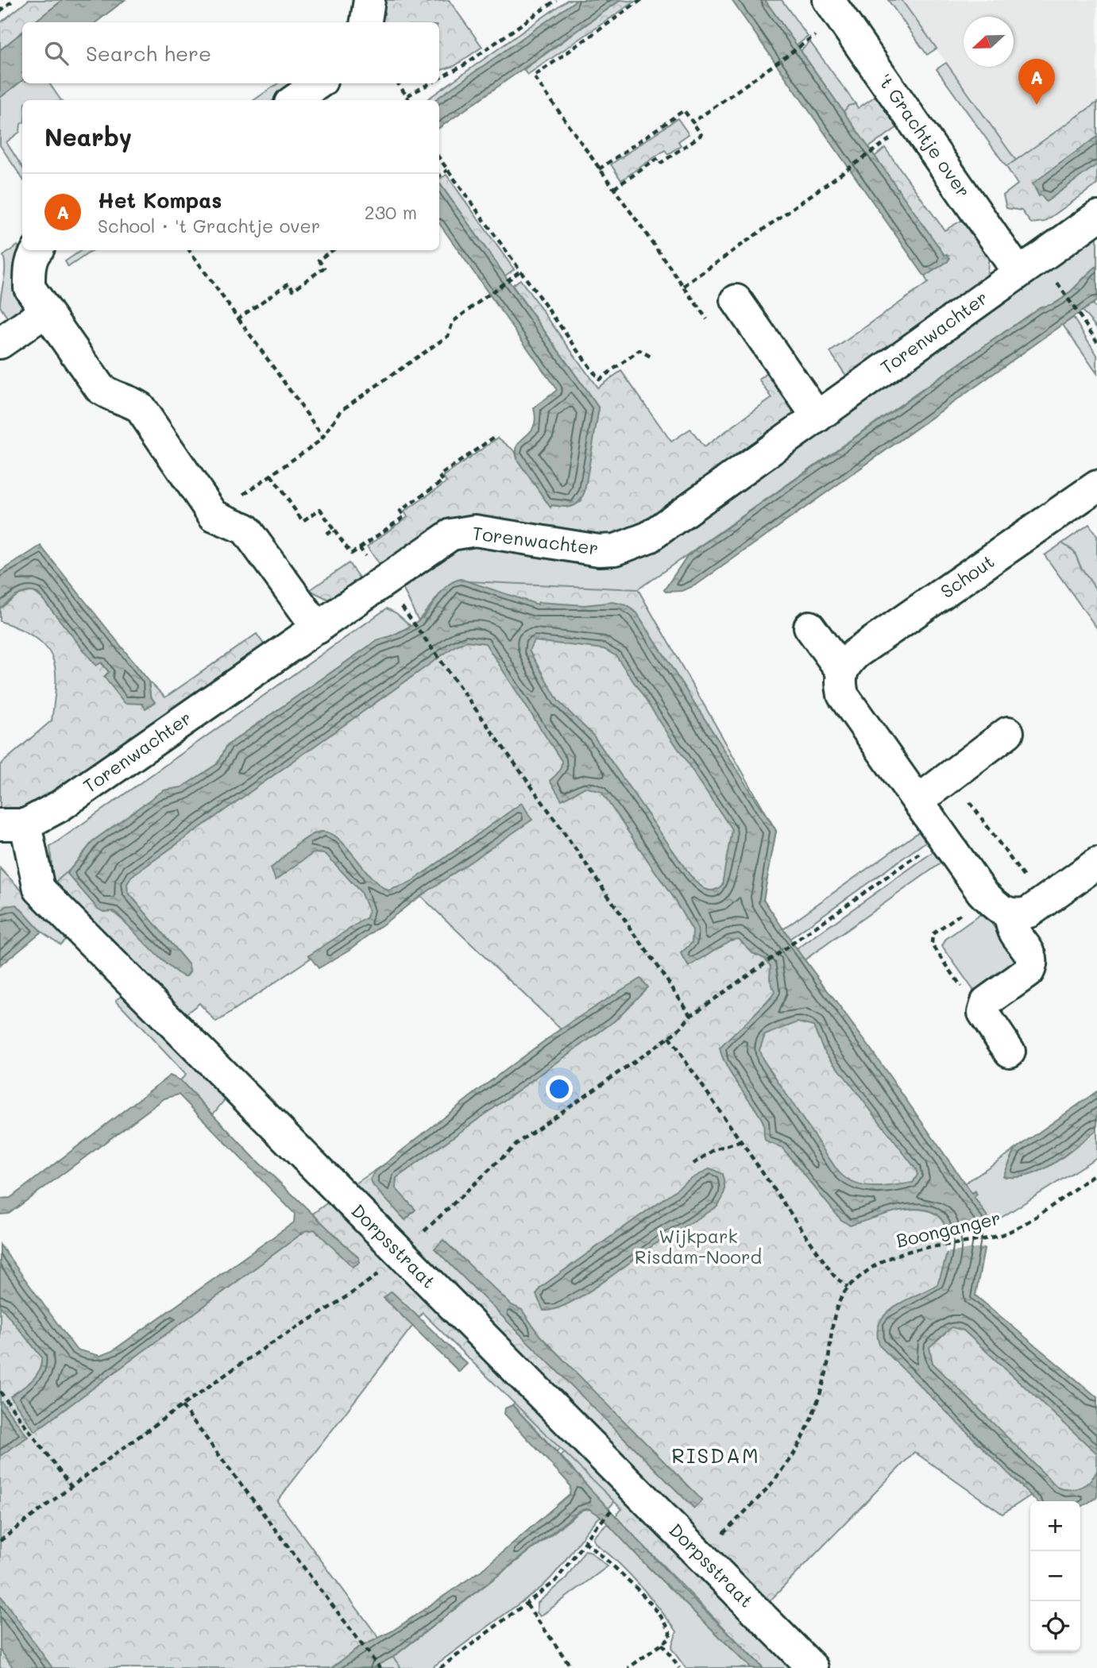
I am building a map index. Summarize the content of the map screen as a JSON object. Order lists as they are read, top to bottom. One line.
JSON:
{"streets":{"street":["'t Grachtje over","Torenwachter","Schout","Dorpsstraat"],"path":["Boonganger"]},"crossings":[["'t Grachtje over","Torenwachter"],["Torenwachter","Dorpsstraat"],["Boonganger","Dorpsstraat"]],"districts":["RISDAM"],"parks":["Wijkpark Risdam-Noord"],"north":"left","page":{"search":"Search here","pins":"A","heading":"Nearby","list":[{"mark":"A","name":"Het Kompas","note":"School · 't Grachtje over","value":"230 m"}],"map_buttons":["+","−"]}}
